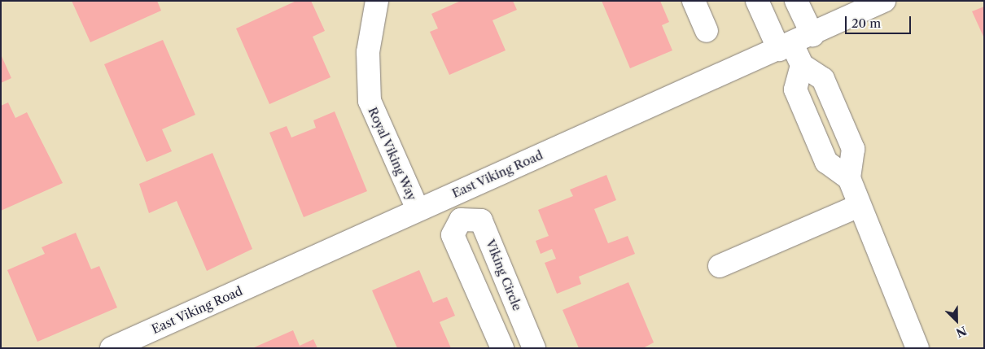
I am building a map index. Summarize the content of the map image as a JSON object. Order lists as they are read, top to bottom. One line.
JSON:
{"streets":{"street":["Royal Viking Way","East Viking Road","Viking Circle"]},"crossings":[["Royal Viking Way","East Viking Road"]],"scale_bar":"20 m","north":"bottom right"}
